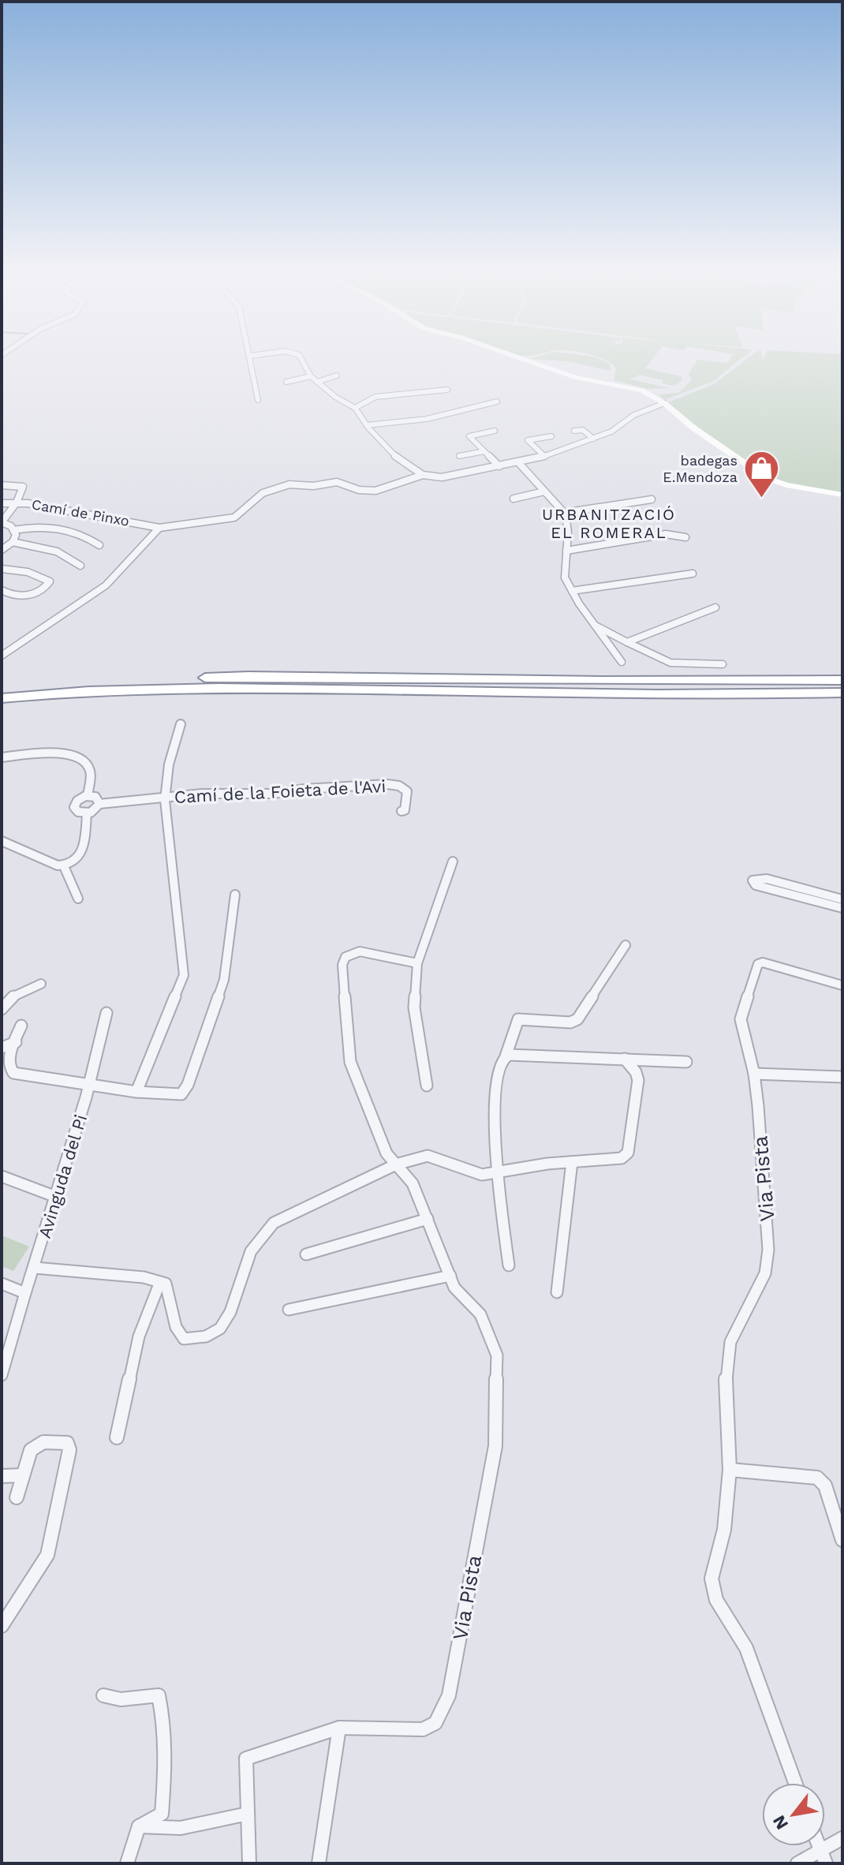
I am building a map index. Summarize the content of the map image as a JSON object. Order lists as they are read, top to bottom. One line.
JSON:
{"streets":{"street":["Camí de Pinxo","Camí de la Foieta de l'Avi","Avinguda del Pi","Via Pista"]},"districts":["URBANITZACIÓ EL ROMERAL"],"places":{"shop":["badegas E.Mendoza"]},"north":"bottom left"}
